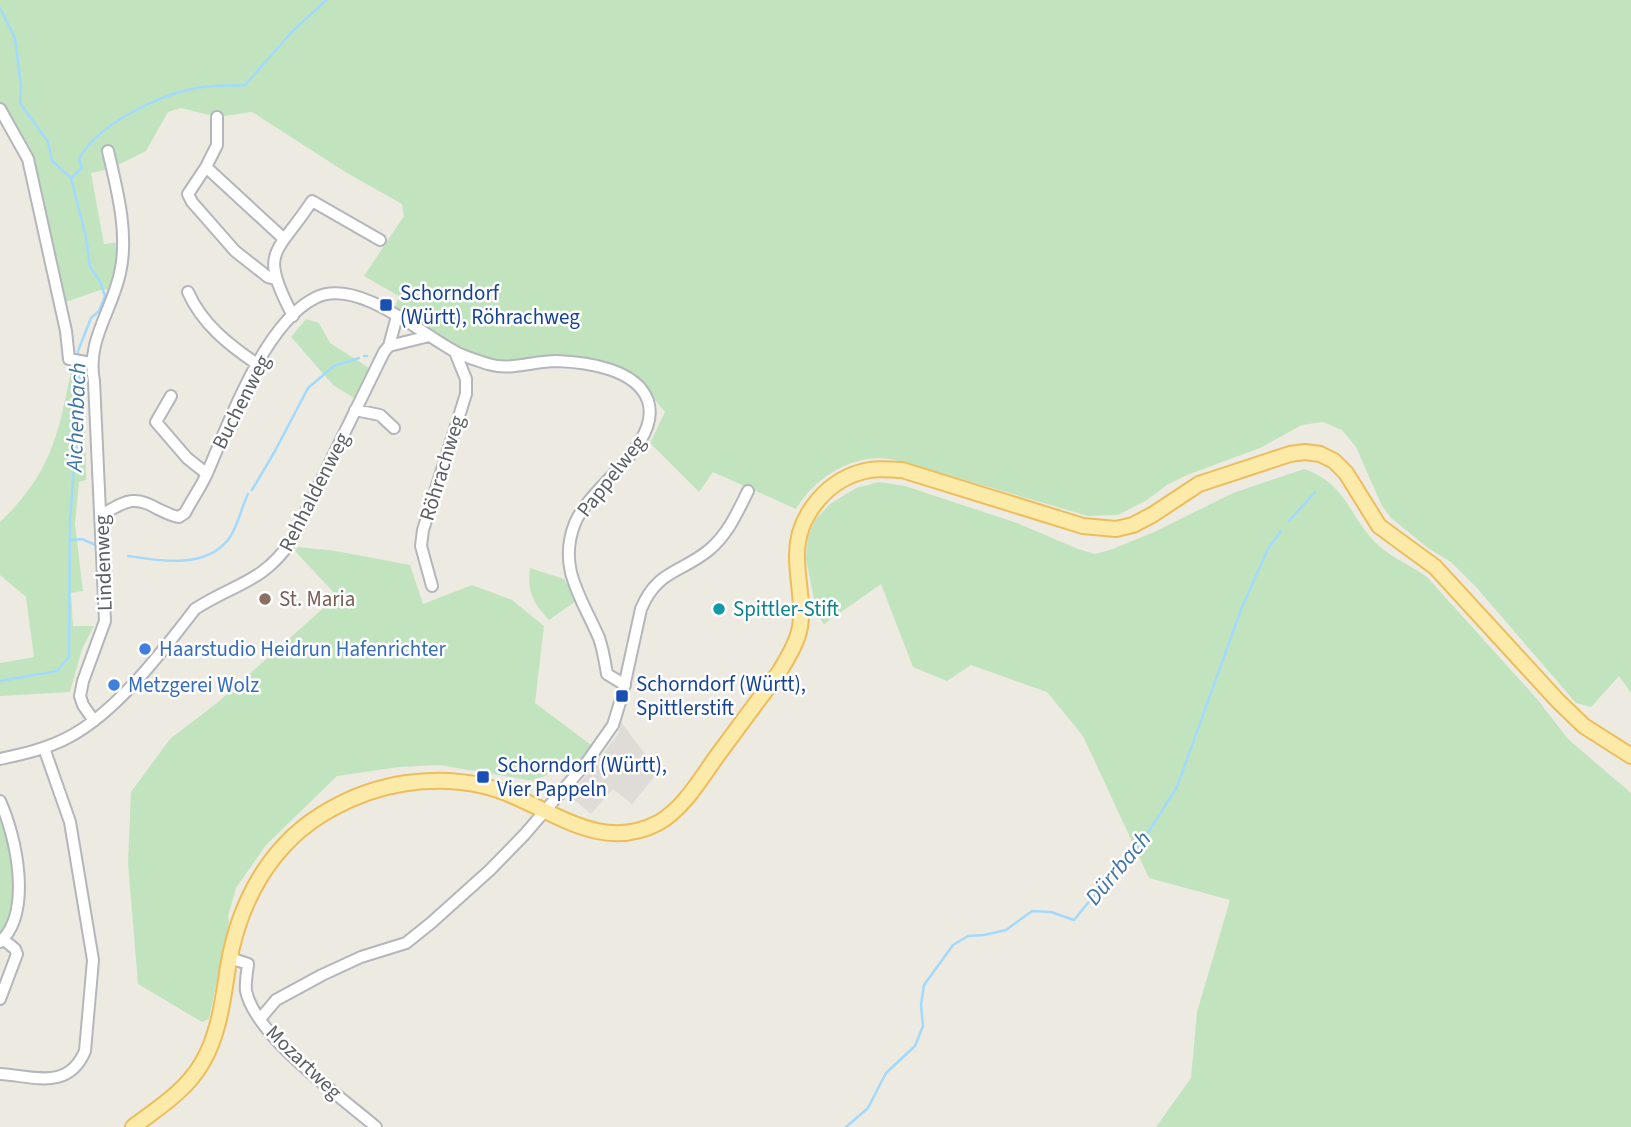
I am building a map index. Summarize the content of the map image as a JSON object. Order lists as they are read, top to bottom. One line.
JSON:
{"streets":{"street":["Buchenweg","Röhrachweg","Pappelweg","Rehhaldenweg","Lindenweg","Mozartweg"]},"crossings":[["Buchenweg","Pappelweg"],["Buchenweg","Rehhaldenweg"],["Buchenweg","Lindenweg"],["Röhrachweg","Pappelweg"],["Pappelweg","Rehhaldenweg"],["Rehhaldenweg","Lindenweg"]],"water":["Aichenbach","Dürrbach"],"places":{"transit":["Schorndorf (Württ), Röhrachweg","Schorndorf (Württ), Spittlerstift","Schorndorf (Württ), Vier Pappeln"],"other":["St. Maria","Spittler-Stift","Haarstudio Heidrun Hafenrichter","Metzgerei Wolz"]}}
